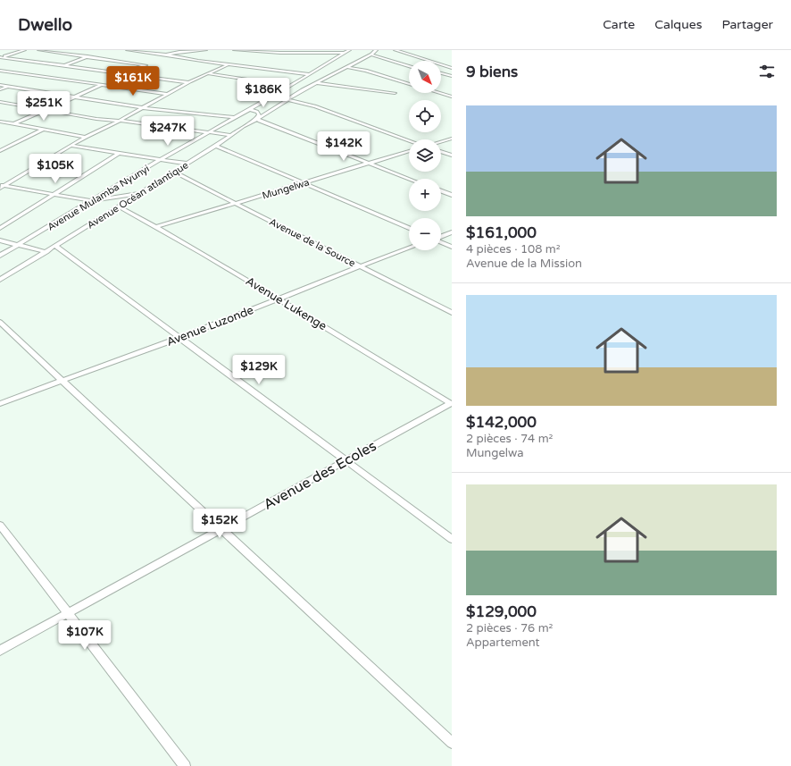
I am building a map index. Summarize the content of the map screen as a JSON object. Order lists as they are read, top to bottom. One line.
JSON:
{"streets":{"street":["Mungelwa","Avenue Océan atlantique","Avenue Mulamba Nyunyi","Avenue de la Source","Avenue Lukenge","Avenue Luzonde","Avenue des Ecoles"]},"crossings":[["Mungelwa","Avenue de la Source"],["Mungelwa","Avenue Lukenge"],["Avenue Océan atlantique","Avenue de la Source"],["Avenue Océan atlantique","Avenue Lukenge"],["Avenue de la Source","Avenue Luzonde"],["Avenue Lukenge","Avenue Luzonde"],["Avenue Lukenge","Avenue des Ecoles"]],"north":"bottom right","page":{"header":"Dwello","nav":["Carte","Calques","Partager"],"heading":"9 biens","map_buttons":["+","−"],"price":["$161K","$186K","$251K","$247K","$142K","$105K","$129K","$152K","$107K"],"list":[{"name":"$161,000","note":"4 pièces · 108 m² · Avenue de la Mission"},{"name":"$142,000","note":"2 pièces · 74 m² · Mungelwa"},{"name":"$129,000","note":"2 pièces · 76 m² · Appartement"}]}}
